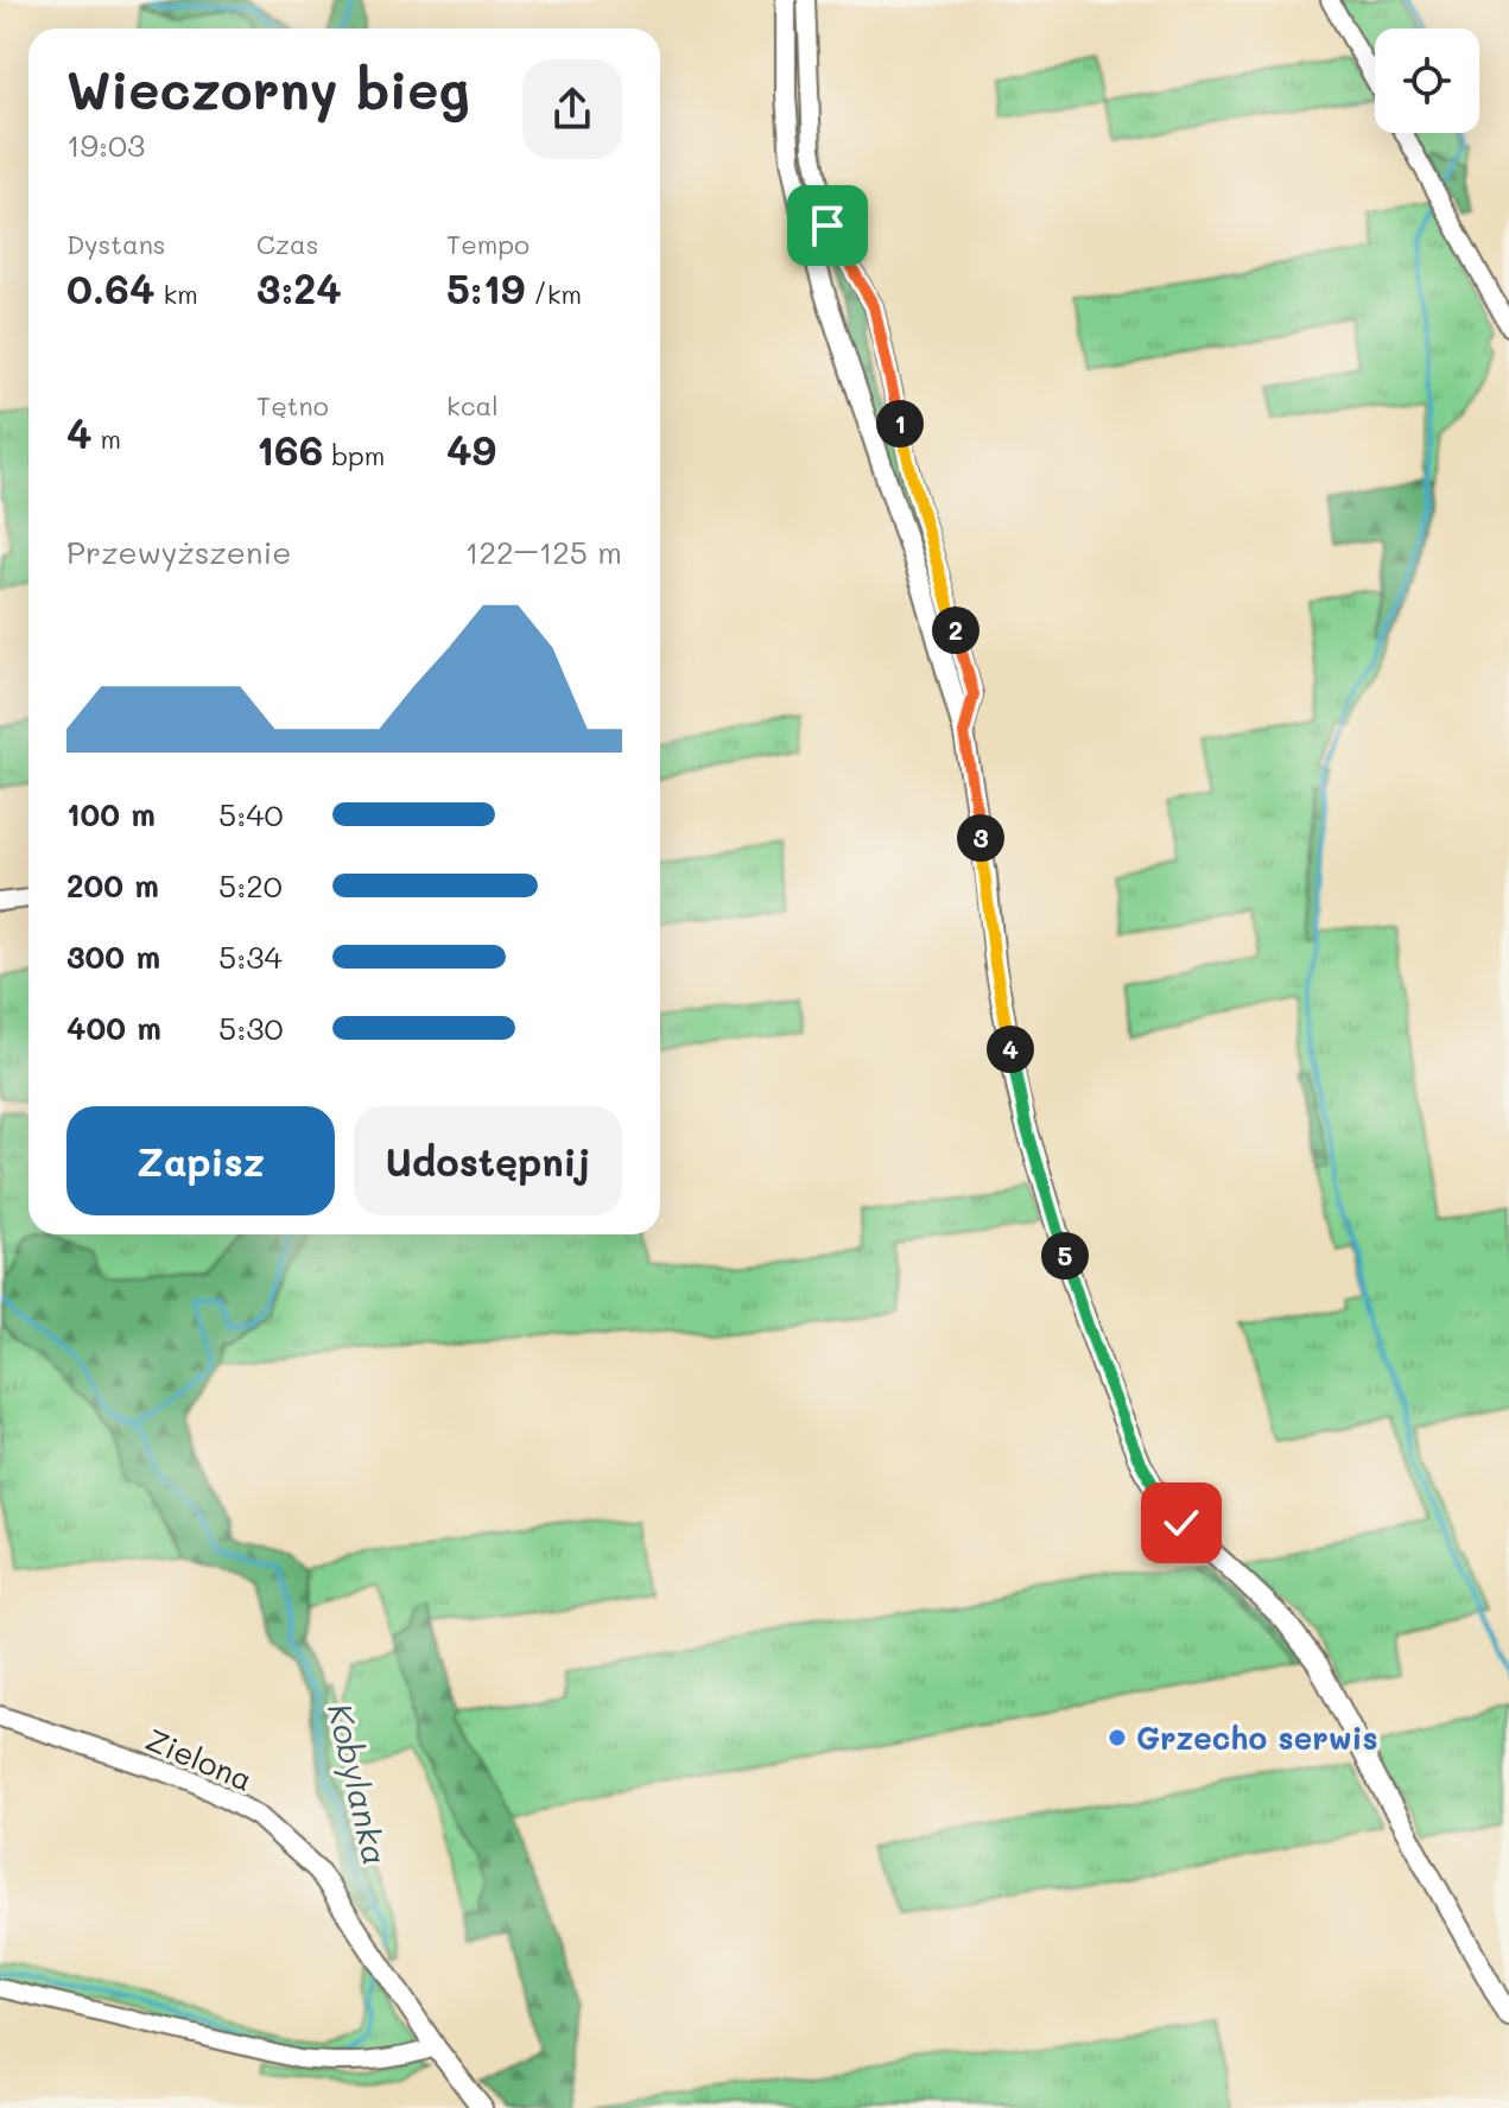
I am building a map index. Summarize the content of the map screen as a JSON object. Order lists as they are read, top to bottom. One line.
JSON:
{"streets":{"street":["Zielona"]},"water":["Kobylanka"],"places":["Grzecho serwis"],"page":{"heading":["Wieczorny bieg","19:03"],"stats":[["Dystans","0.64 km"],["Czas","3:24"],["Tempo","5:19 /km"],["4 m"],["Tętno","166 bpm"],["kcal","49"]],"pins":["1","2","3","4","5"],"chart":["Przewyższenie","122–125 m"],"list":[{"name":"100 m","note":"5:40"},{"name":"200 m","note":"5:20"},{"name":"300 m","note":"5:34"},{"name":"400 m","note":"5:30"}],"buttons":["Zapisz","Udostępnij"]}}
